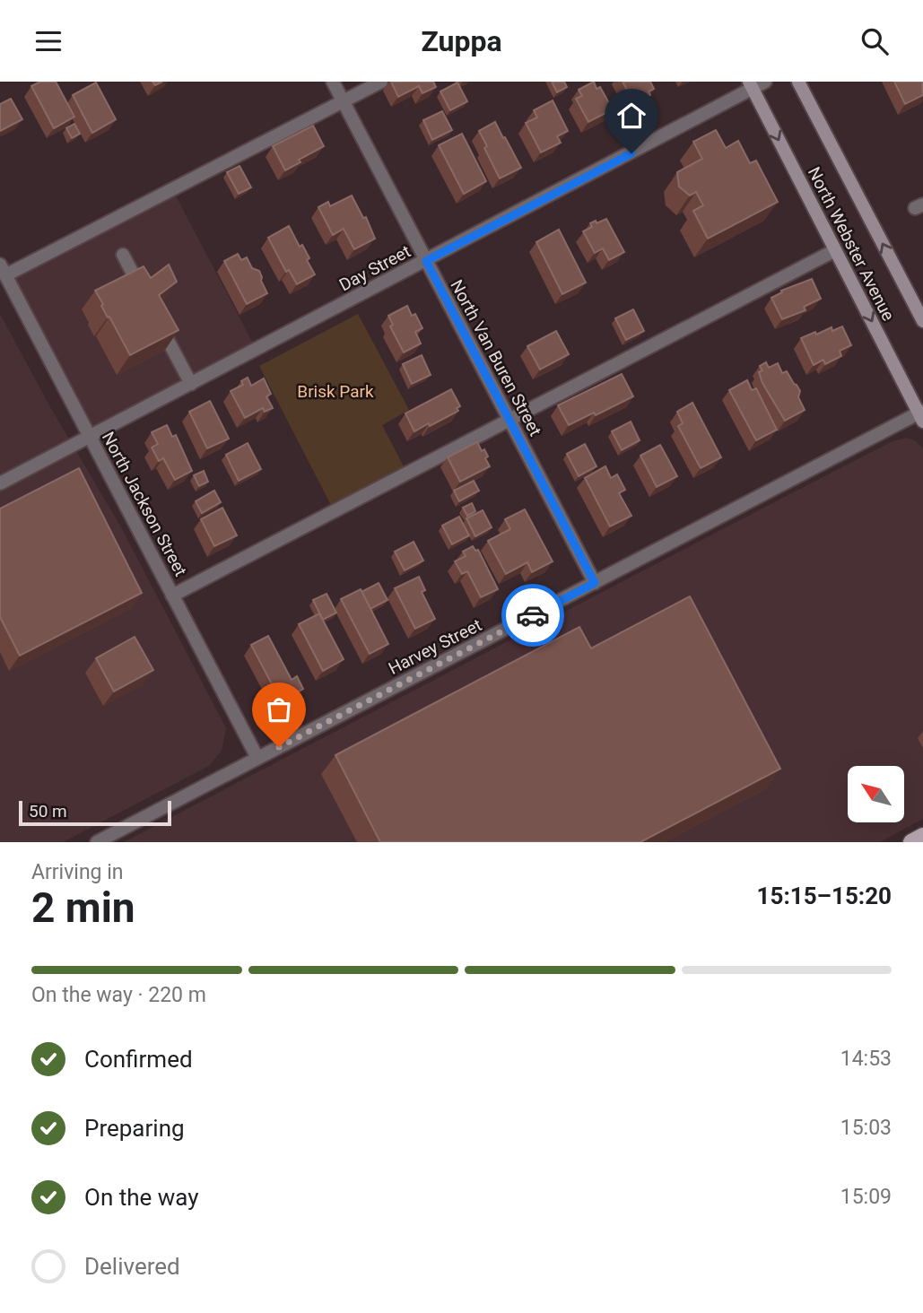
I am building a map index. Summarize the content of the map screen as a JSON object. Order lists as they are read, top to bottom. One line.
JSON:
{"streets":{"main road":["North Webster Avenue"],"street":["Day Street","North Van Buren Street","North Jackson Street","Harvey Street"]},"crossings":[["North Webster Avenue","Day Street"],["North Webster Avenue","Harvey Street"],["Day Street","North Van Buren Street"],["Day Street","North Jackson Street"],["North Van Buren Street","Harvey Street"],["North Jackson Street","Harvey Street"]],"parks":["Brisk Park"],"scale_bar":"50 m","north":"top left","page":{"header":"Zuppa","scale":"50 m","heading":["2 min","Arriving in","15:15–15:20"],"bar":"On the way · 220 m","list":[["Confirmed","14:53"],["Preparing","15:03"],["On the way","15:09"],"Delivered"]}}
